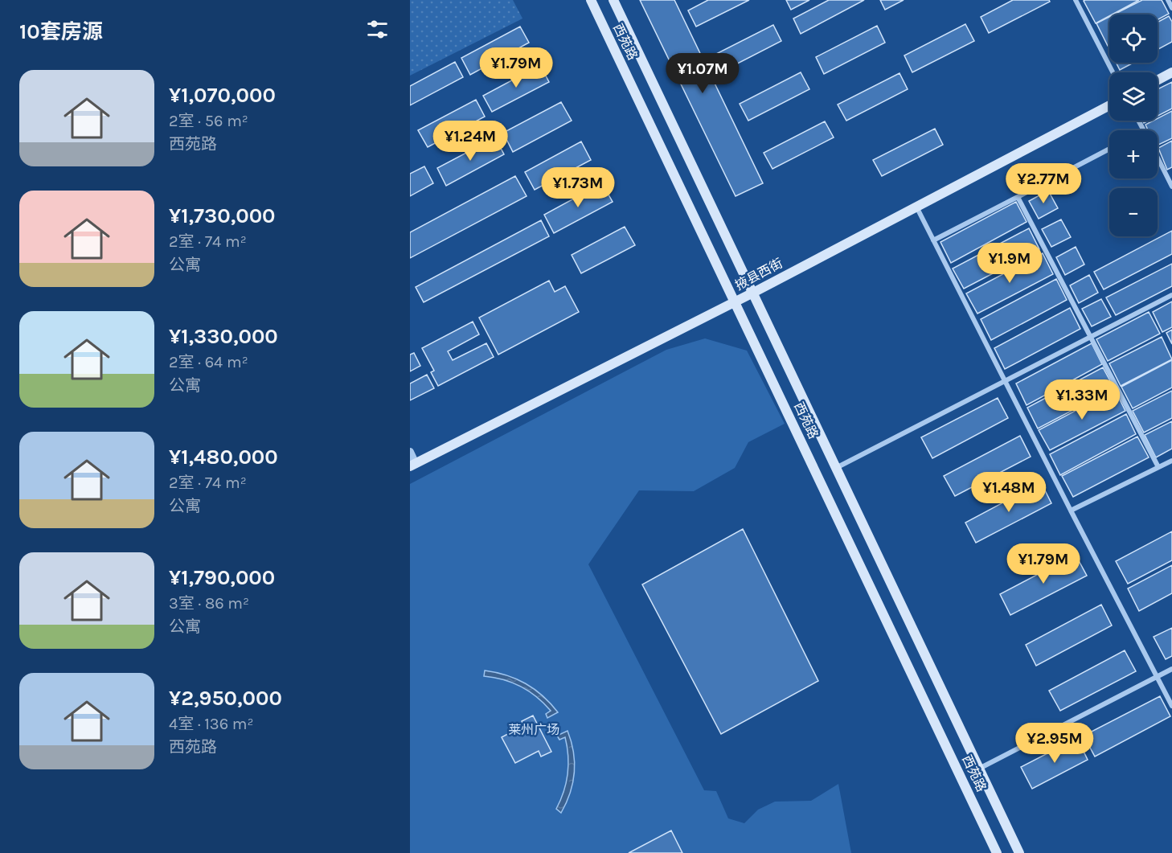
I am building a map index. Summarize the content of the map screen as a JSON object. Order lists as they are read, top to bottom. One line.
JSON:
{"streets":{"main road":["西苑路","掖县西街"]},"crossings":[["西苑路","掖县西街"]],"parks":["莱州广场"],"page":{"heading":"10套房源","map_buttons":["+","−"],"price":["¥1.79M","¥1.07M","¥1.24M","¥2.77M","¥1.73M","¥1.9M","¥1.33M","¥1.48M","¥1.79M","¥2.95M"],"list":[{"name":"¥1,070,000","note":"2室 · 56 m² · 西苑路"},{"name":"¥1,730,000","note":"2室 · 74 m² · 公寓"},{"name":"¥1,330,000","note":"2室 · 64 m² · 公寓"},{"name":"¥1,480,000","note":"2室 · 74 m² · 公寓"},{"name":"¥1,790,000","note":"3室 · 86 m² · 公寓"},{"name":"¥2,950,000","note":"4室 · 136 m² · 西苑路"}]}}
